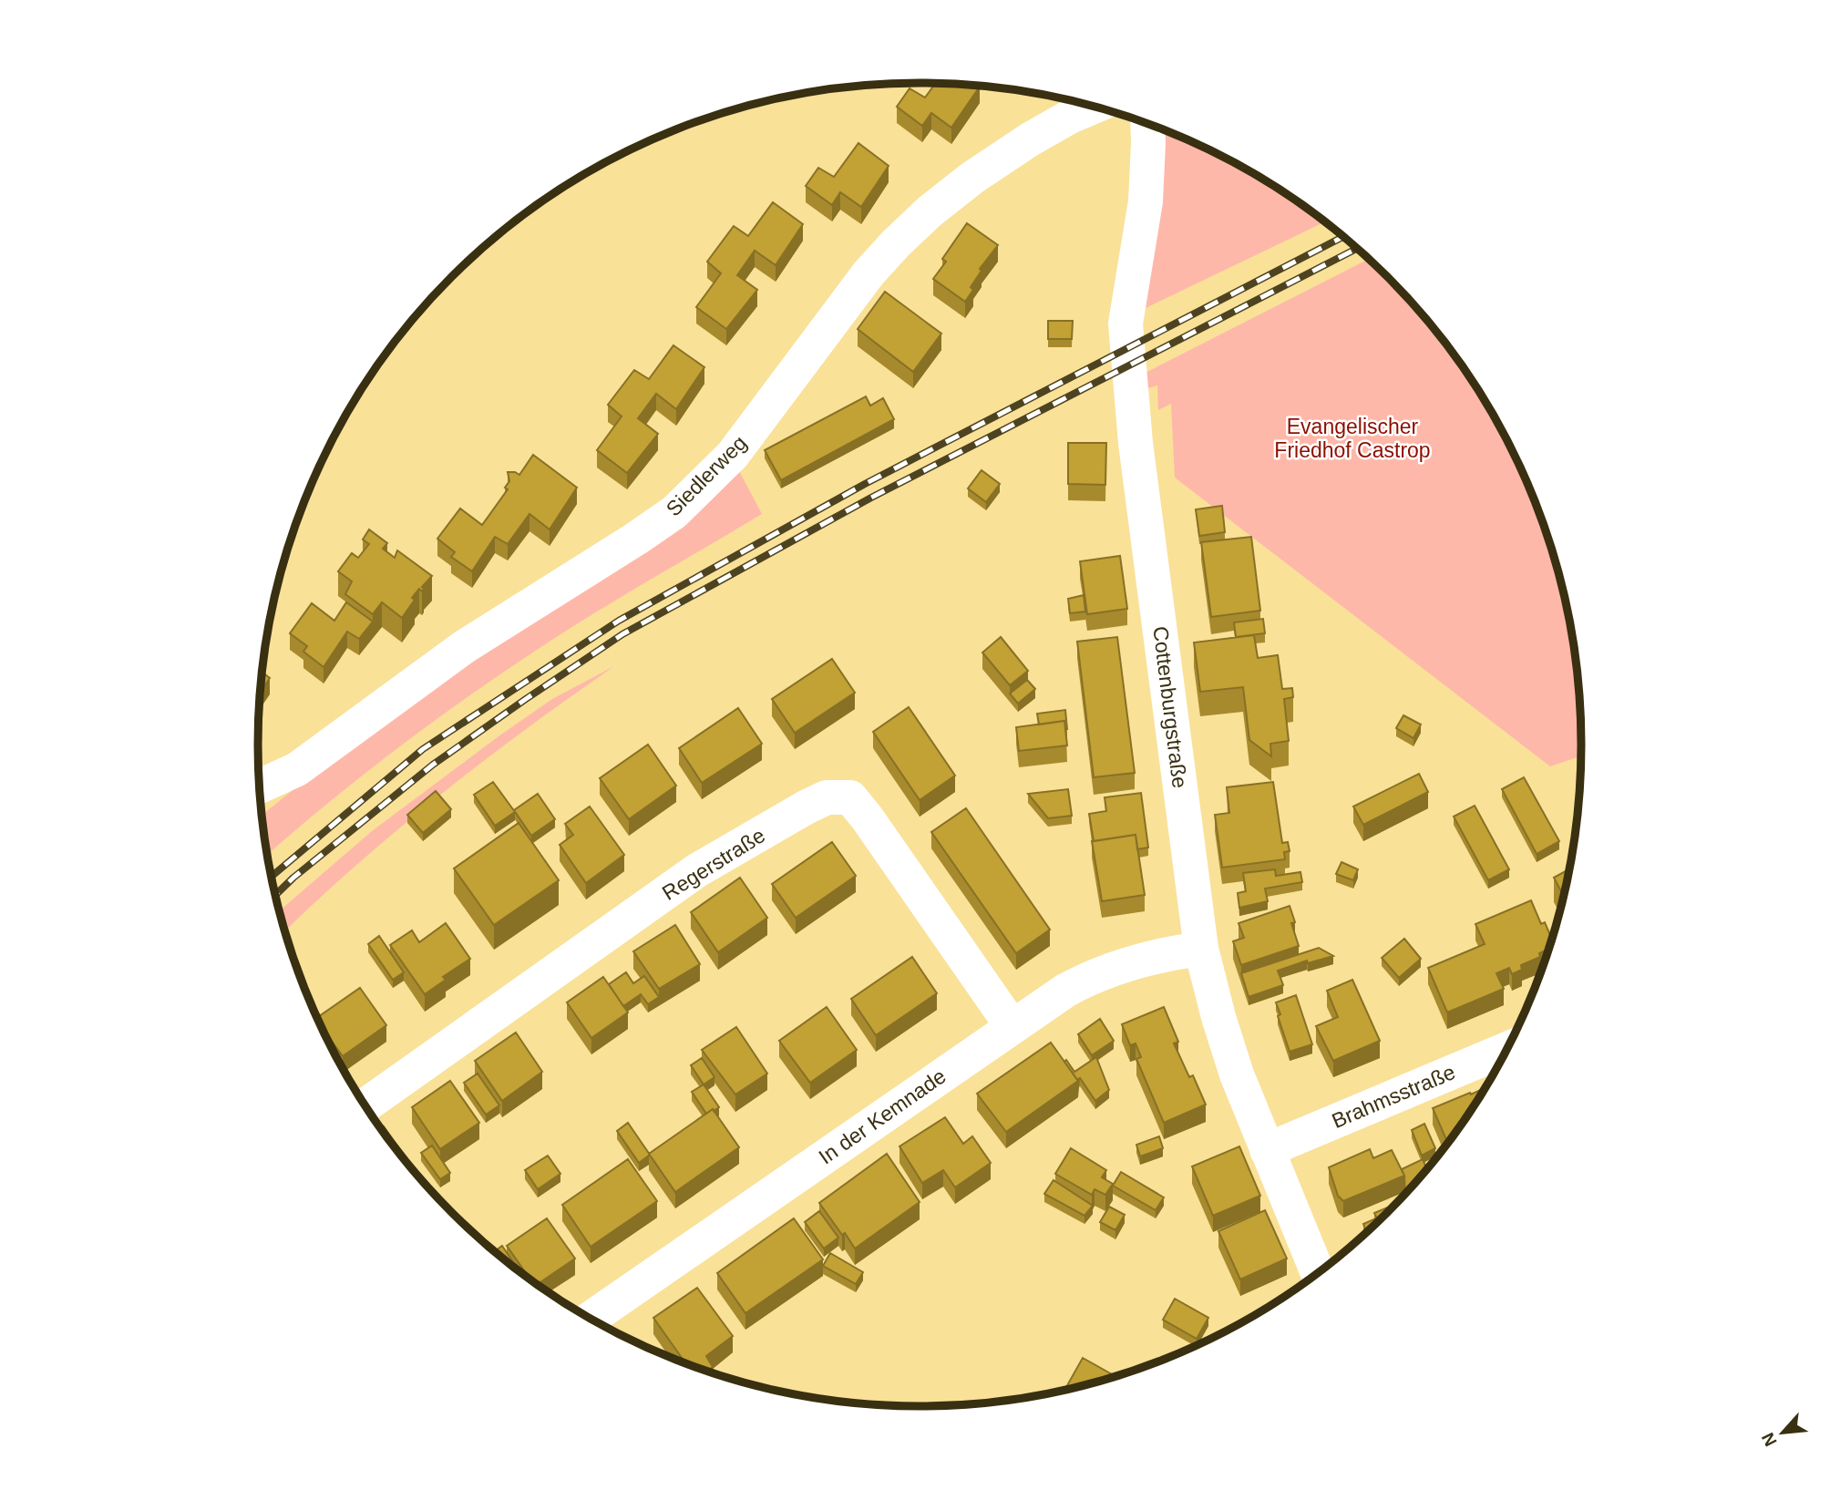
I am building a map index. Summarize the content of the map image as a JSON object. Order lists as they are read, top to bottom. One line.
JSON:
{"streets":{"street":["Siedlerweg","Cottenburgstraße","Regerstraße","Brahmsstraße","In der Kemnade"]},"crossings":[["Cottenburgstraße","Brahmsstraße"],["Cottenburgstraße","In der Kemnade"],["Regerstraße","In der Kemnade"]],"parks":["Evangelischer Friedhof Castrop"],"north":"bottom left"}
